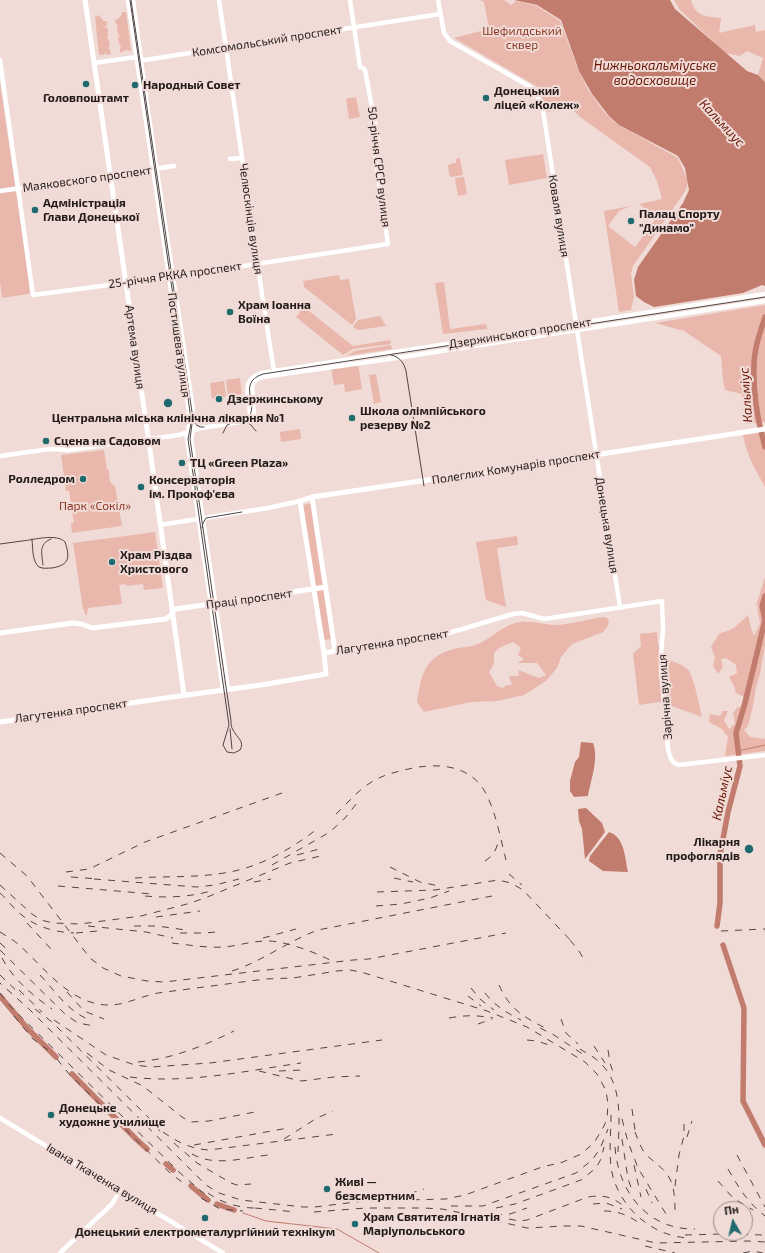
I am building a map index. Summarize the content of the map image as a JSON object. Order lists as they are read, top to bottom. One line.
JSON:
{"streets":{"main road":["Артема вулиця","Полеглих Комунарів проспект","Праці проспект","Лагутенка проспект"],"street":["Комсомольський проспект","50-річчя СРСР вулиця","Маяковского проспект","Коваля вулиця","Челюскінців вулиця","25-річчя РККА проспект","Дзержинського проспект","Постишева вулиця","Донецька вулиця","Зарічна вулиця","Івана Ткаченка вулиця"]},"crossings":[["Комсомольський проспект","50-річчя СРСР вулиця"],["Комсомольський проспект","Коваля вулиця"],["Комсомольський проспект","Челюскінців вулиця"],["Комсомольський проспект","Постишева вулиця"],["Комсомольський проспект","Артема вулиця"],["50-річчя СРСР вулиця","25-річчя РККА проспект"],["Маяковского проспект","25-річчя РККА проспект"],["Маяковского проспект","Постишева вулиця"],["Маяковского проспект","Артема вулиця"],["Коваля вулиця","Дзержинського проспект"],["Коваля вулиця","Донецька вулиця"],["Челюскінців вулиця","25-річчя РККА проспект"],["Челюскінців вулиця","Дзержинського проспект"],["25-річчя РККА проспект","Постишева вулиця"],["25-річчя РККА проспект","Артема вулиця"],["Дзержинського проспект","Донецька вулиця"],["Постишева вулиця","Полеглих Комунарів проспект"],["Постишева вулиця","Праці проспект"],["Постишева вулиця","Лагутенка проспект"],["Артема вулиця","Праці проспект"],["Артема вулиця","Лагутенка проспект"],["Полеглих Комунарів проспект","Донецька вулиця"],["Донецька вулиця","Лагутенка проспект"],["Лагутенка проспект","Зарічна вулиця"]],"water":["Нижньокальміуське водосховище","Кальмиус","Кальміус"],"parks":["Шефилдський сквер","Парк «Сокіл»"],"places":["Головпоштамт","Народный Совет","Донецький ліцей «Колеж»","Адміністрація Глави Донецької","Палац Спорту \"Динамо\"","Храм Іоанна Воїна","Дзержинському","Центральна міська клінічна лікарня №1","Школа олімпійського резерву №2","Сцена на Садовом","ТЦ «Green Plaza»","Ролледром","Консерваторія ім. Прокоф'єва","Храм Різдва Христового","Лікарня профоглядів","Донецьке художнє училище","Живі — безсмертним","Донецький електрометалургійний технікум","Храм Святителя Ігнатія Маріупольського"],"north":"top"}
